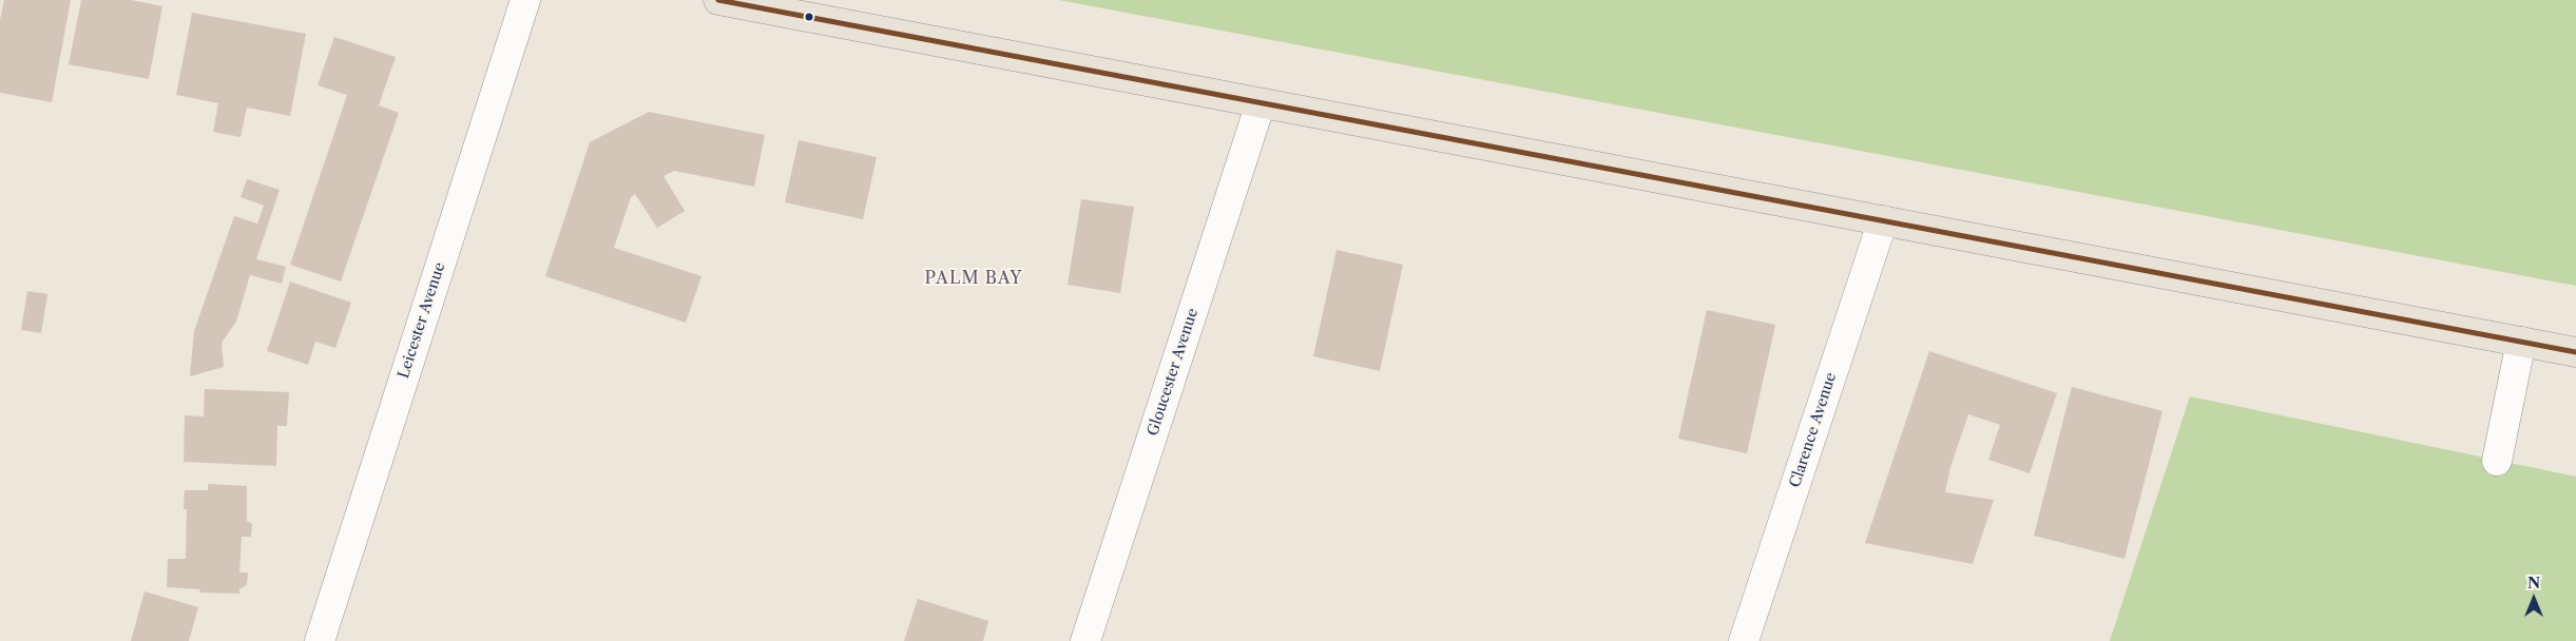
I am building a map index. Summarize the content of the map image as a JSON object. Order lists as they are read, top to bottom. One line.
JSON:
{"streets":{"street":["Leicester Avenue","Gloucester Avenue","Clarence Avenue"]},"districts":["PALM BAY"],"north":"top"}
